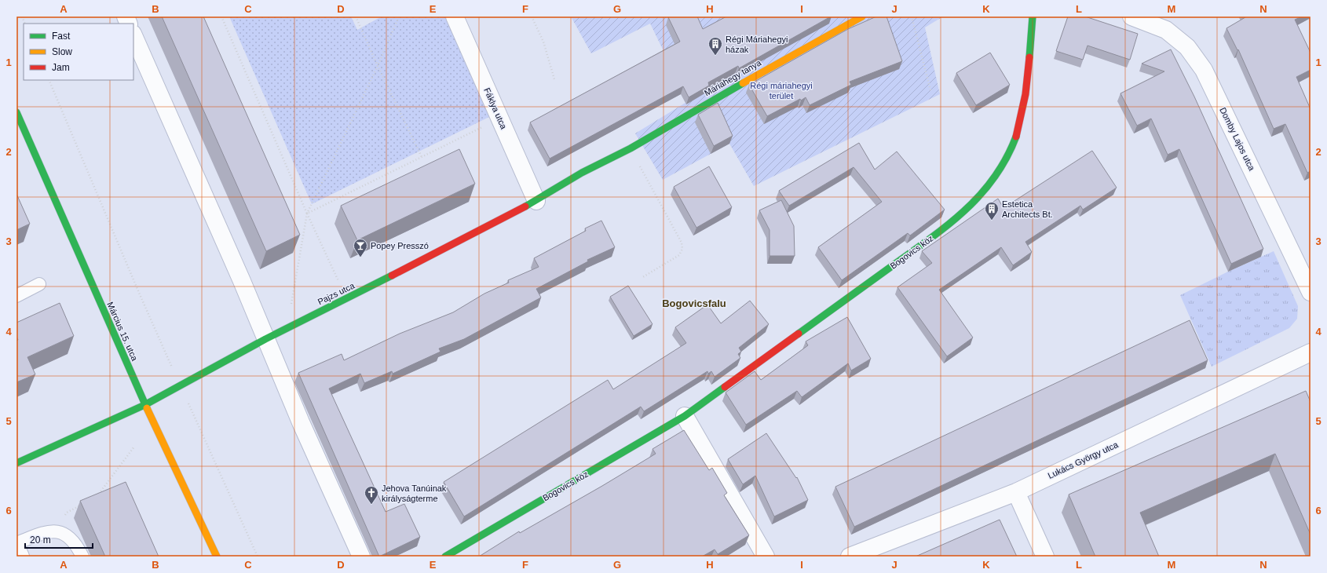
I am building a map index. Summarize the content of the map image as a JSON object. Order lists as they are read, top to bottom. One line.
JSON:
{"streets":{"street":["Máriahegy tanya","Fáklya utca","Domby Lajos utca","Bogovics köz","Pajzs utca","Március 15. utca","Lukács György utca"]},"crossings":[["Máriahegy tanya","Fáklya utca"],["Máriahegy tanya","Pajzs utca"],["Fáklya utca","Pajzs utca"],["Pajzs utca","Március 15. utca"]],"districts":["Bogovicsfalu"],"parks":["Régi máriahegyi terület"],"places":{"building":["Régi Máriahegyi házak","Estetica Architects Bt."],"bar":["Popey Presszó"],"church":["Jehova Tanúinak királyságterme"]},"legend":["Fast","Slow","Jam"],"scale_bar":"20 m","grid":{"columns":["A","B","C","D","E","F","G","H","I","J","K","L","M","N"],"rows":["1","2","3","4","5","6"]}}
